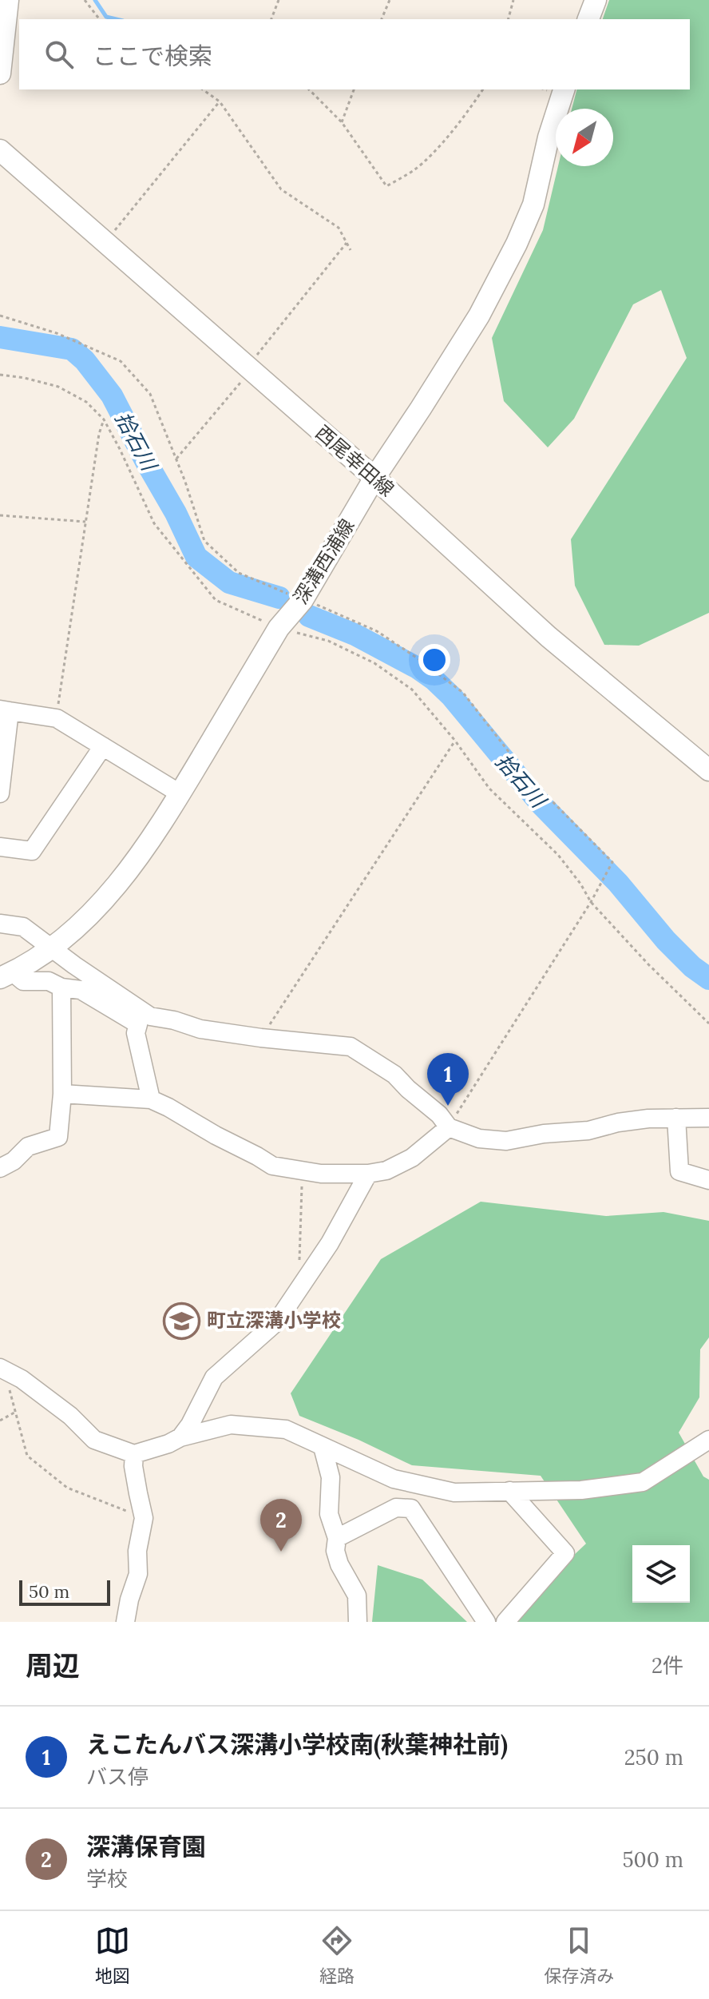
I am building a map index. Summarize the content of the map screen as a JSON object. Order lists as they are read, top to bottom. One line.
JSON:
{"streets":{"main road":["西尾幸田線","深溝西浦線"]},"crossings":[["西尾幸田線","深溝西浦線"]],"water":["拾石川"],"places":{"school or university":["町立深溝小学校"]},"scale_bar":"50 m","north":"bottom left","page":{"search":"ここで検索","pins":["1","2"],"scale":"50 m","heading":["周辺","2件"],"list":[{"mark":"1","name":"えこたんバス深溝小学校南(秋葉神社前)","note":"バス停","value":"250 m"},{"mark":"2","name":"深溝保育園","note":"学校","value":"500 m"}],"nav":["地図","経路","保存済み"]}}
